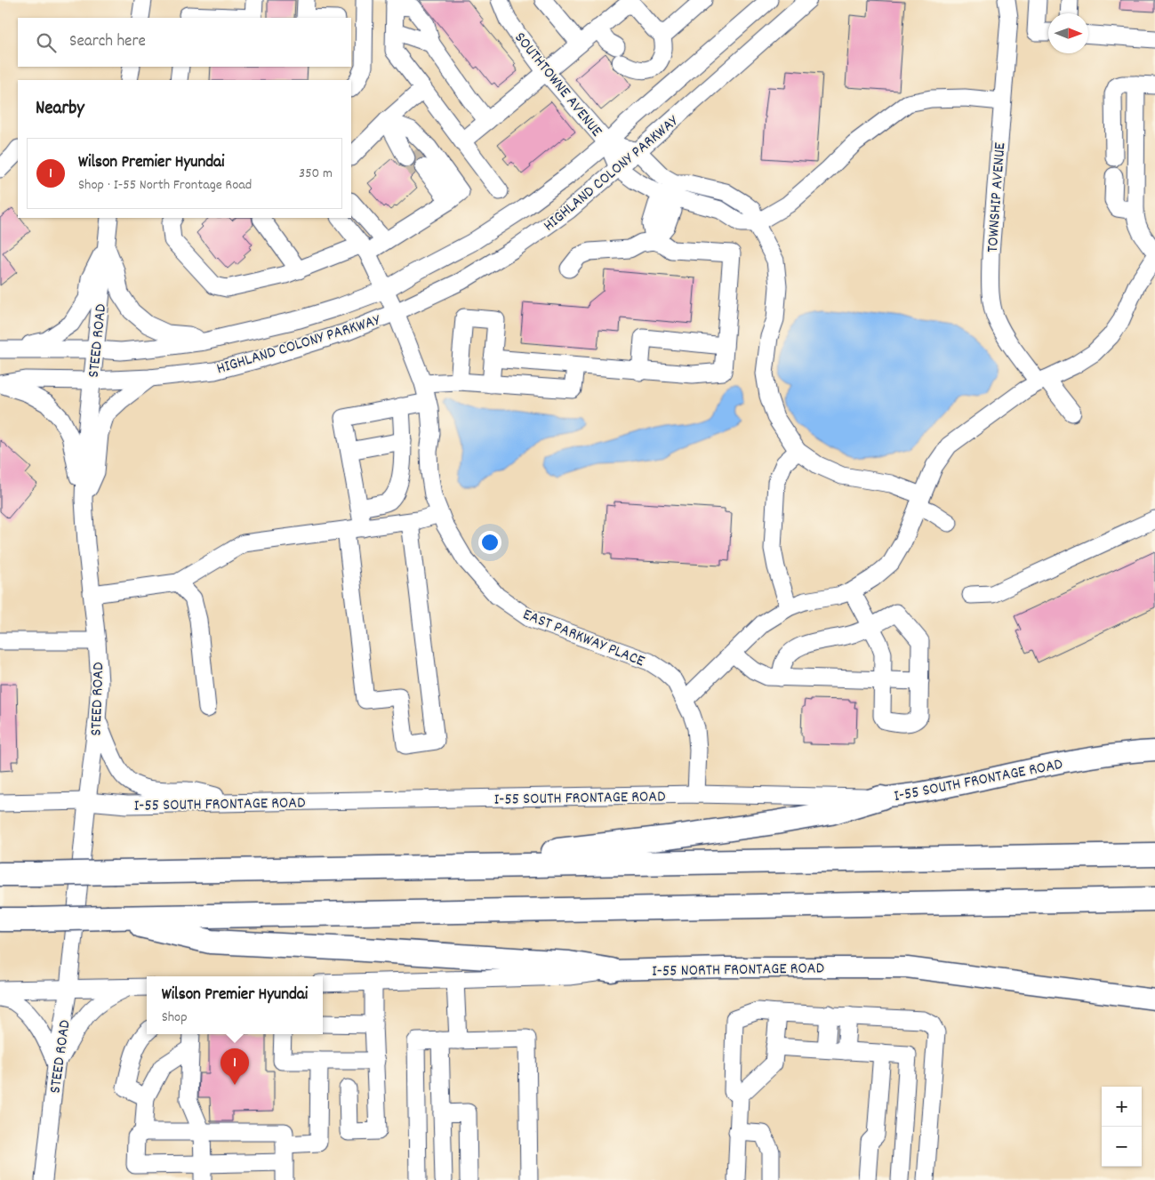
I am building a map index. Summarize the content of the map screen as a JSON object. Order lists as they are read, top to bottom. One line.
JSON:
{"streets":{"main road":["I-55 SOUTH FRONTAGE ROAD","I-55 NORTH FRONTAGE ROAD"],"street":["SOUTHTOWNE AVENUE","HIGHLAND COLONY PARKWAY","TOWNSHIP AVENUE","STEED ROAD","EAST PARKWAY PLACE"]},"crossings":[["SOUTHTOWNE AVENUE","HIGHLAND COLONY PARKWAY"],["HIGHLAND COLONY PARKWAY","STEED ROAD"],["HIGHLAND COLONY PARKWAY","EAST PARKWAY PLACE"],["STEED ROAD","I-55 SOUTH FRONTAGE ROAD"],["EAST PARKWAY PLACE","I-55 SOUTH FRONTAGE ROAD"]],"north":"right","page":{"search":"Search here","heading":"Nearby","list":[{"mark":"1","name":"Wilson Premier Hyundai","note":"Shop · I-55 North Frontage Road","value":"350 m"}],"popup":["Wilson Premier Hyundai","Shop"],"pins":"1","map_buttons":["+","−"]}}
